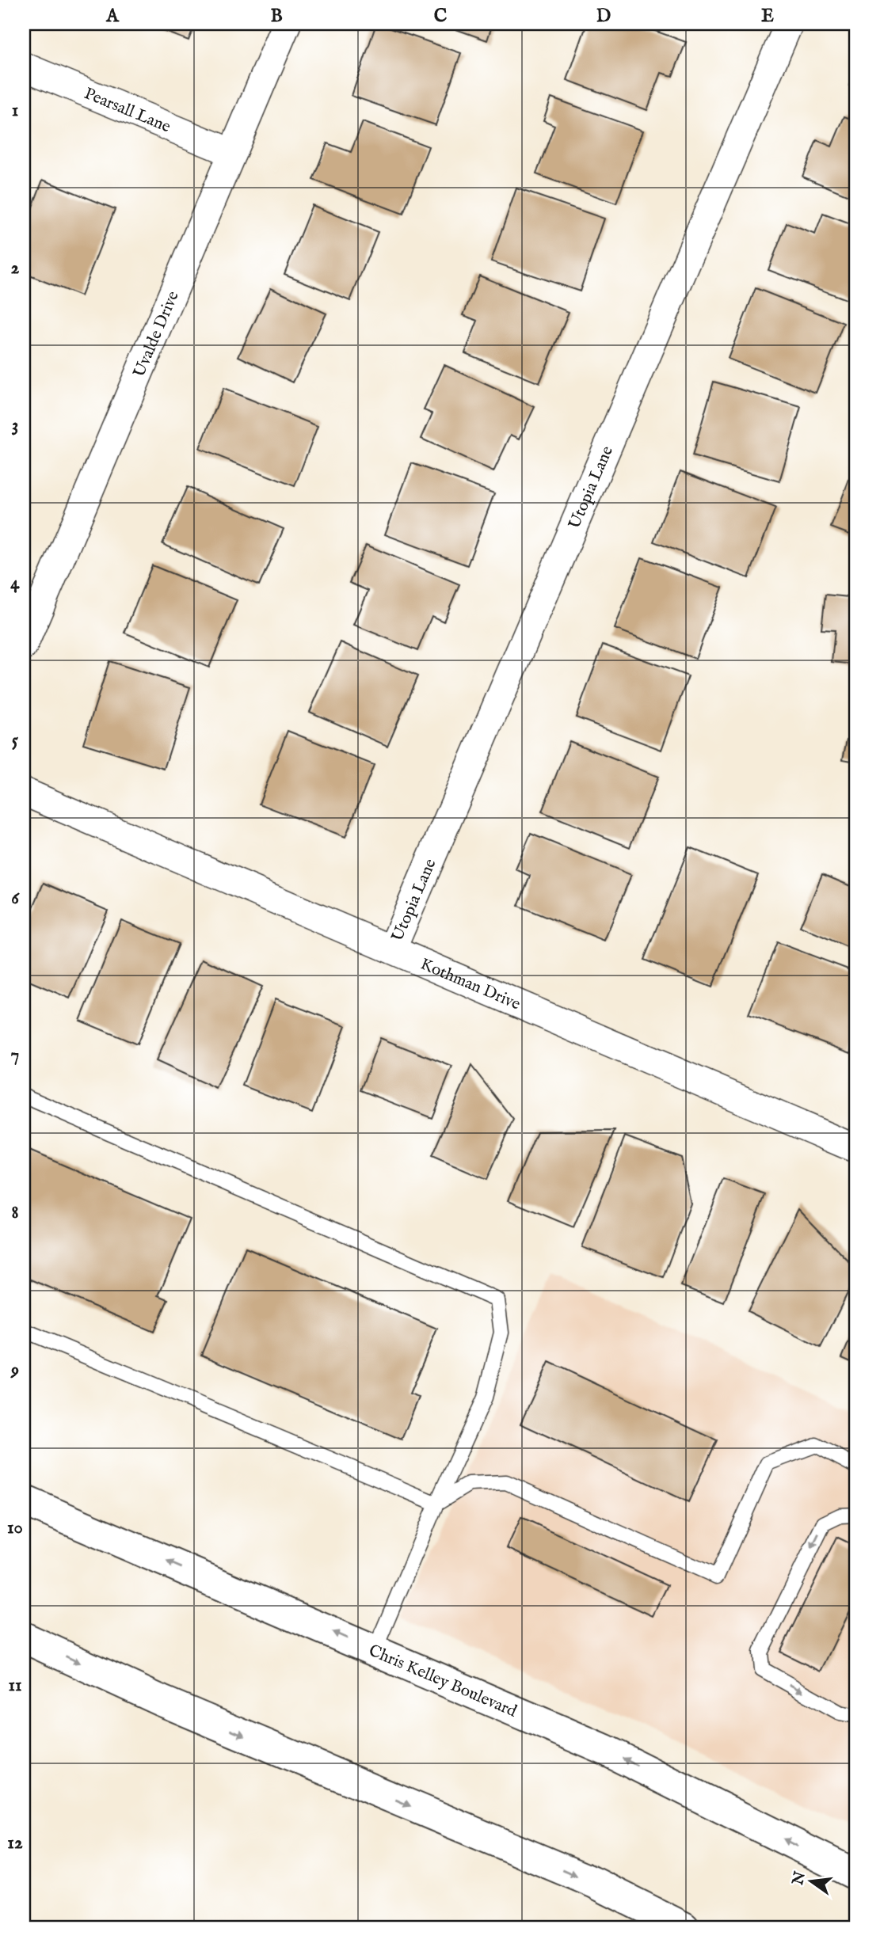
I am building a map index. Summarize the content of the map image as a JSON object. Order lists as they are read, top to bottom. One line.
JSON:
{"streets":{"main road":["Chris Kelley Boulevard"],"street":["Pearsall Lane","Uvalde Drive","Utopia Lane","Kothman Drive"]},"crossings":[["Pearsall Lane","Uvalde Drive"],["Utopia Lane","Kothman Drive"]],"north":"left","grid":{"columns":["A","B","C","D","E"],"rows":["1","2","3","4","5","6","7","8","9","10","11","12"]}}
